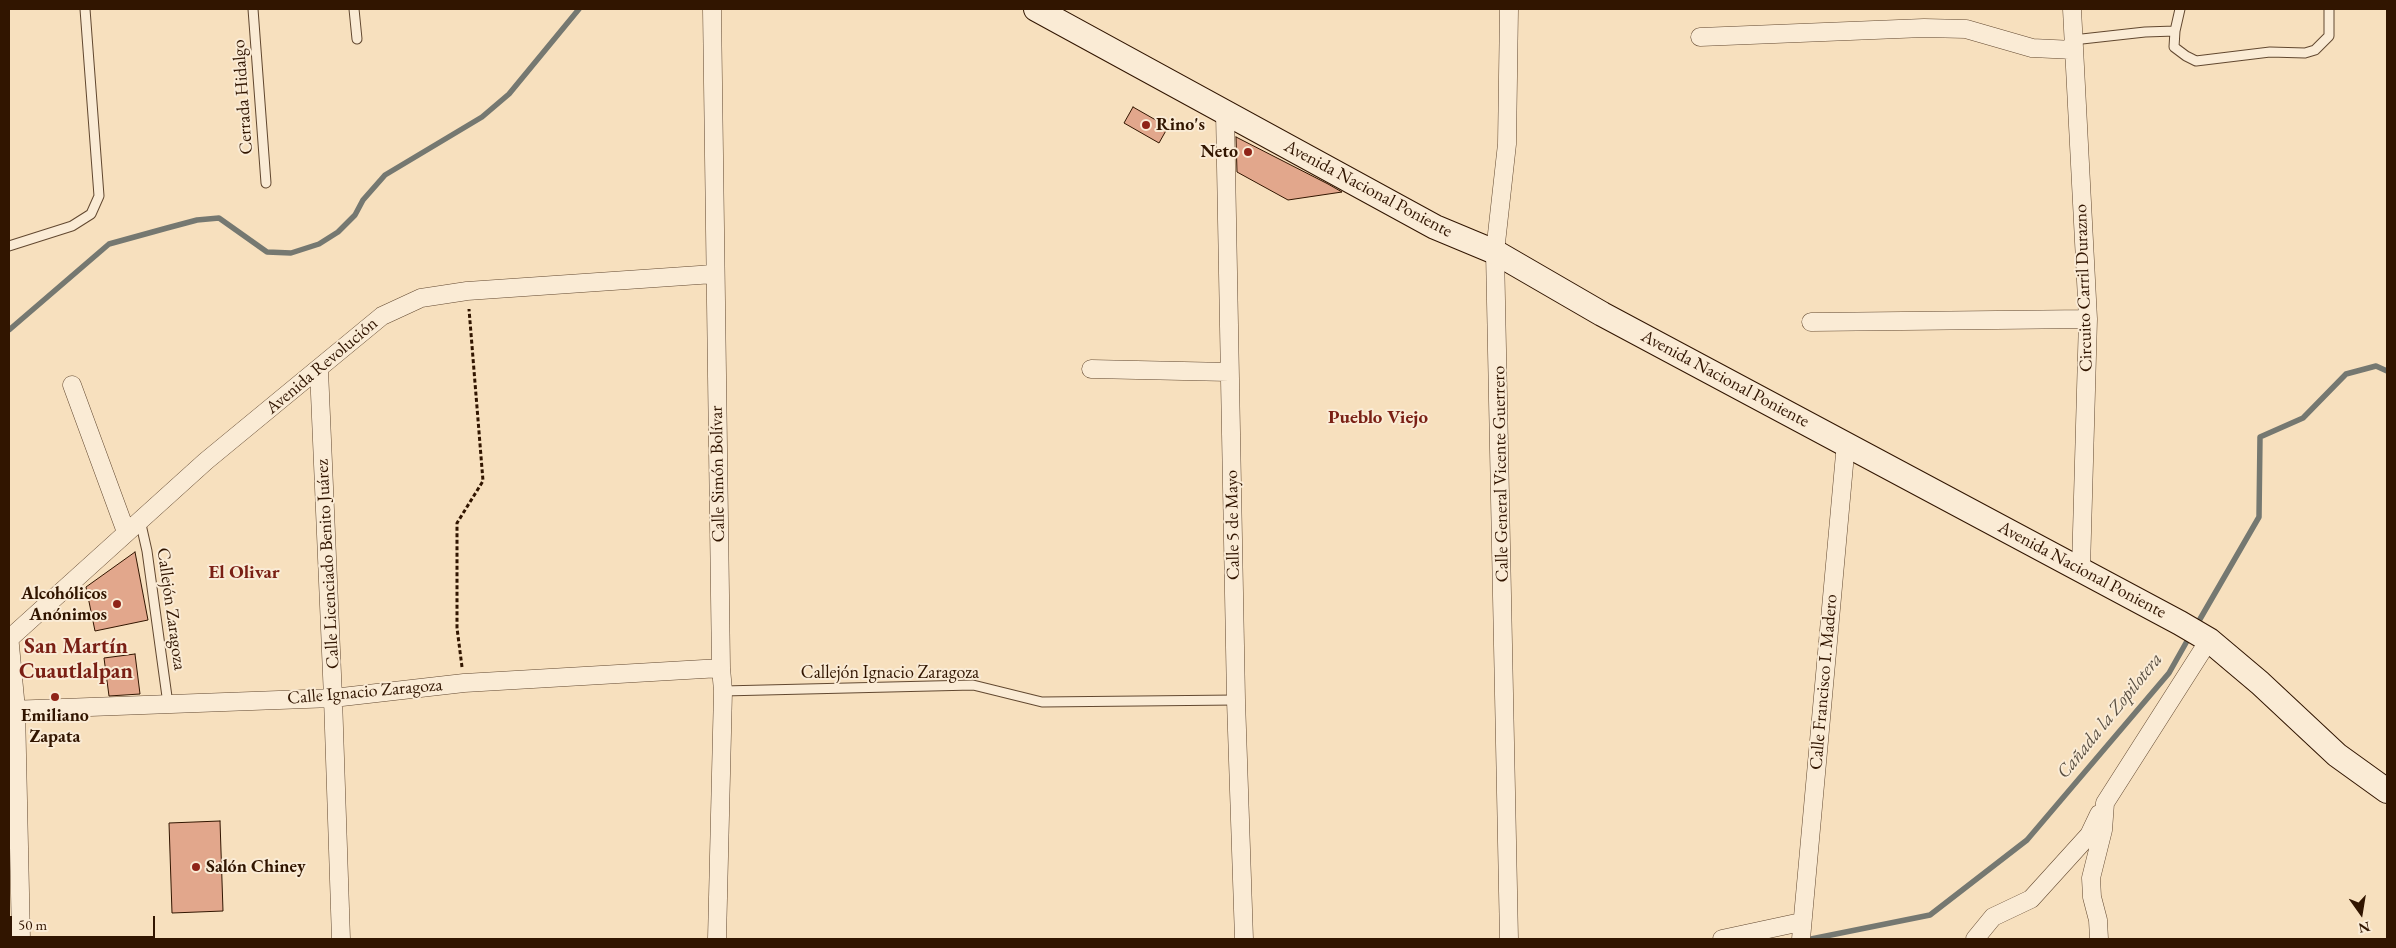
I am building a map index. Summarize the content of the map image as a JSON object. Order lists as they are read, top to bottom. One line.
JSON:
{"streets":{"street":["Avenida Nacional Poniente","Circuito Carril Durazno","Avenida Revolución","Calle Simón Bolívar","Calle General Vicente Guerrero","Calle 5 de Mayo","Calle Licenciado Benito Juárez","Calle Francisco I. Madero","Calle Ignacio Zaragoza"],"lane":["Cerrada Hidalgo","Callejón Zaragoza","Callejón Ignacio Zaragoza"]},"crossings":[["Avenida Nacional Poniente","Circuito Carril Durazno"],["Avenida Nacional Poniente","Calle General Vicente Guerrero"],["Avenida Nacional Poniente","Calle 5 de Mayo"],["Avenida Nacional Poniente","Calle Francisco I. Madero"],["Avenida Revolución","Calle Simón Bolívar"],["Avenida Revolución","Calle Licenciado Benito Juárez"],["Avenida Revolución","Callejón Zaragoza"],["Calle Simón Bolívar","Callejón Ignacio Zaragoza"],["Calle Simón Bolívar","Calle Ignacio Zaragoza"],["Calle 5 de Mayo","Callejón Ignacio Zaragoza"],["Calle Licenciado Benito Juárez","Calle Ignacio Zaragoza"],["Callejón Zaragoza","Calle Ignacio Zaragoza"]],"districts":["Pueblo Viejo","El Olivar","San Martín Cuautlalpan"],"water":["Cañada la Zopilotera"],"places":["Rino's","Neto","Alcohólicos Anónimos","Emiliano Zapata","Salón Chiney"],"scale_bar":"50 m","north":"bottom"}
